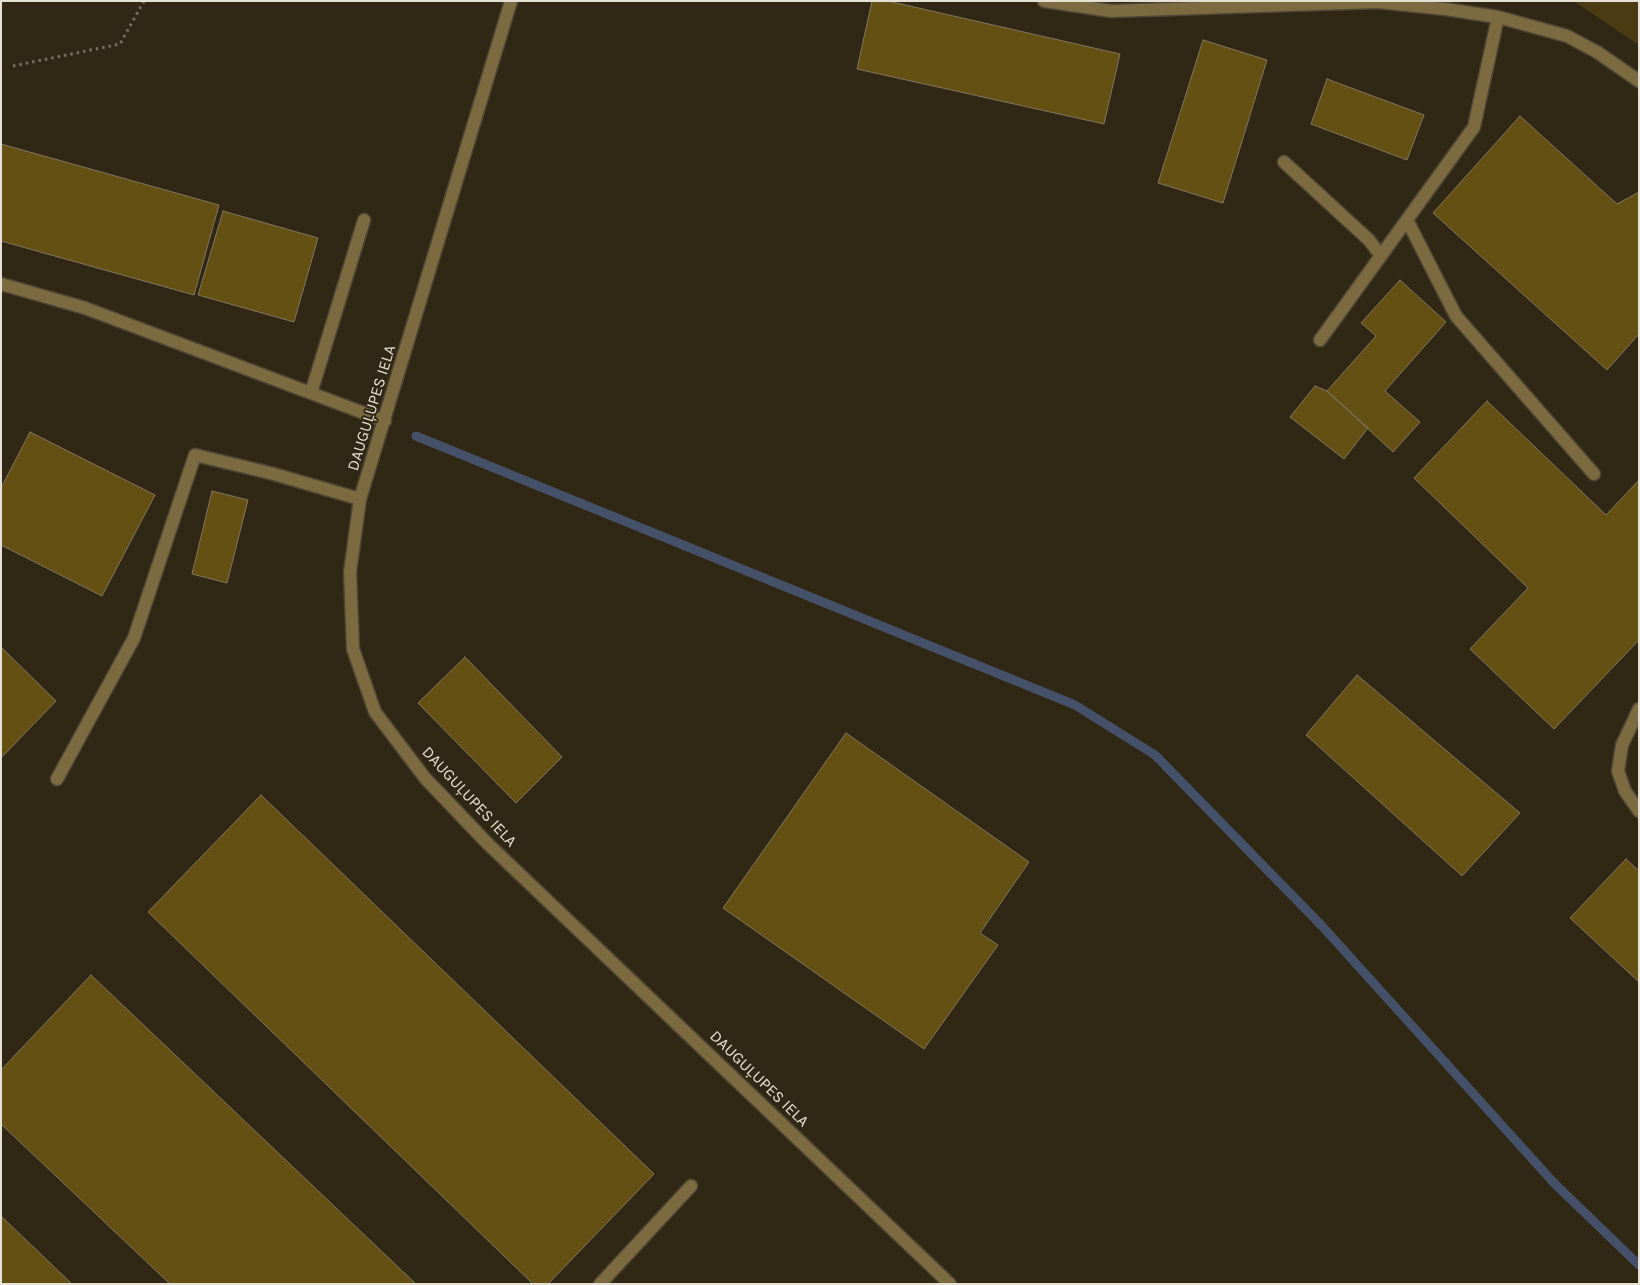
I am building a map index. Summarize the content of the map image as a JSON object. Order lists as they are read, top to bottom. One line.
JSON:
{"streets":{"street":["DAUGUĻUPES IELA"]}}
